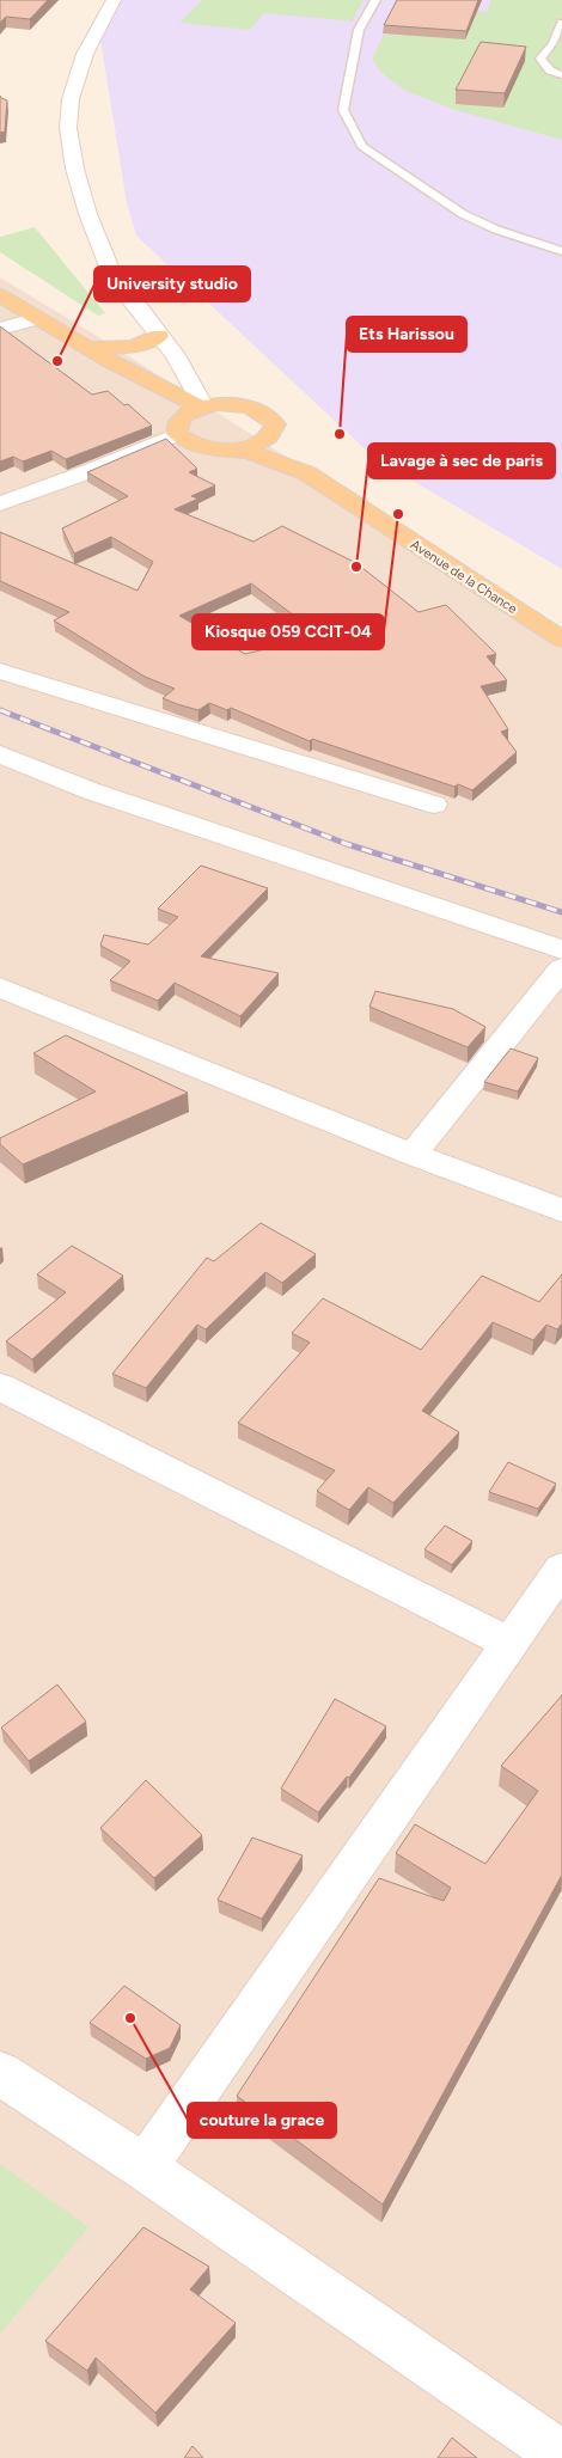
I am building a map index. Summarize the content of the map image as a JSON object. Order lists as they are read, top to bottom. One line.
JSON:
{"streets":{"main road":["Avenue de la Chance"]},"places":["University studio","Ets Harissou","Kiosque 059 CCIT-04","Lavage à sec de paris","couture la grace"]}
